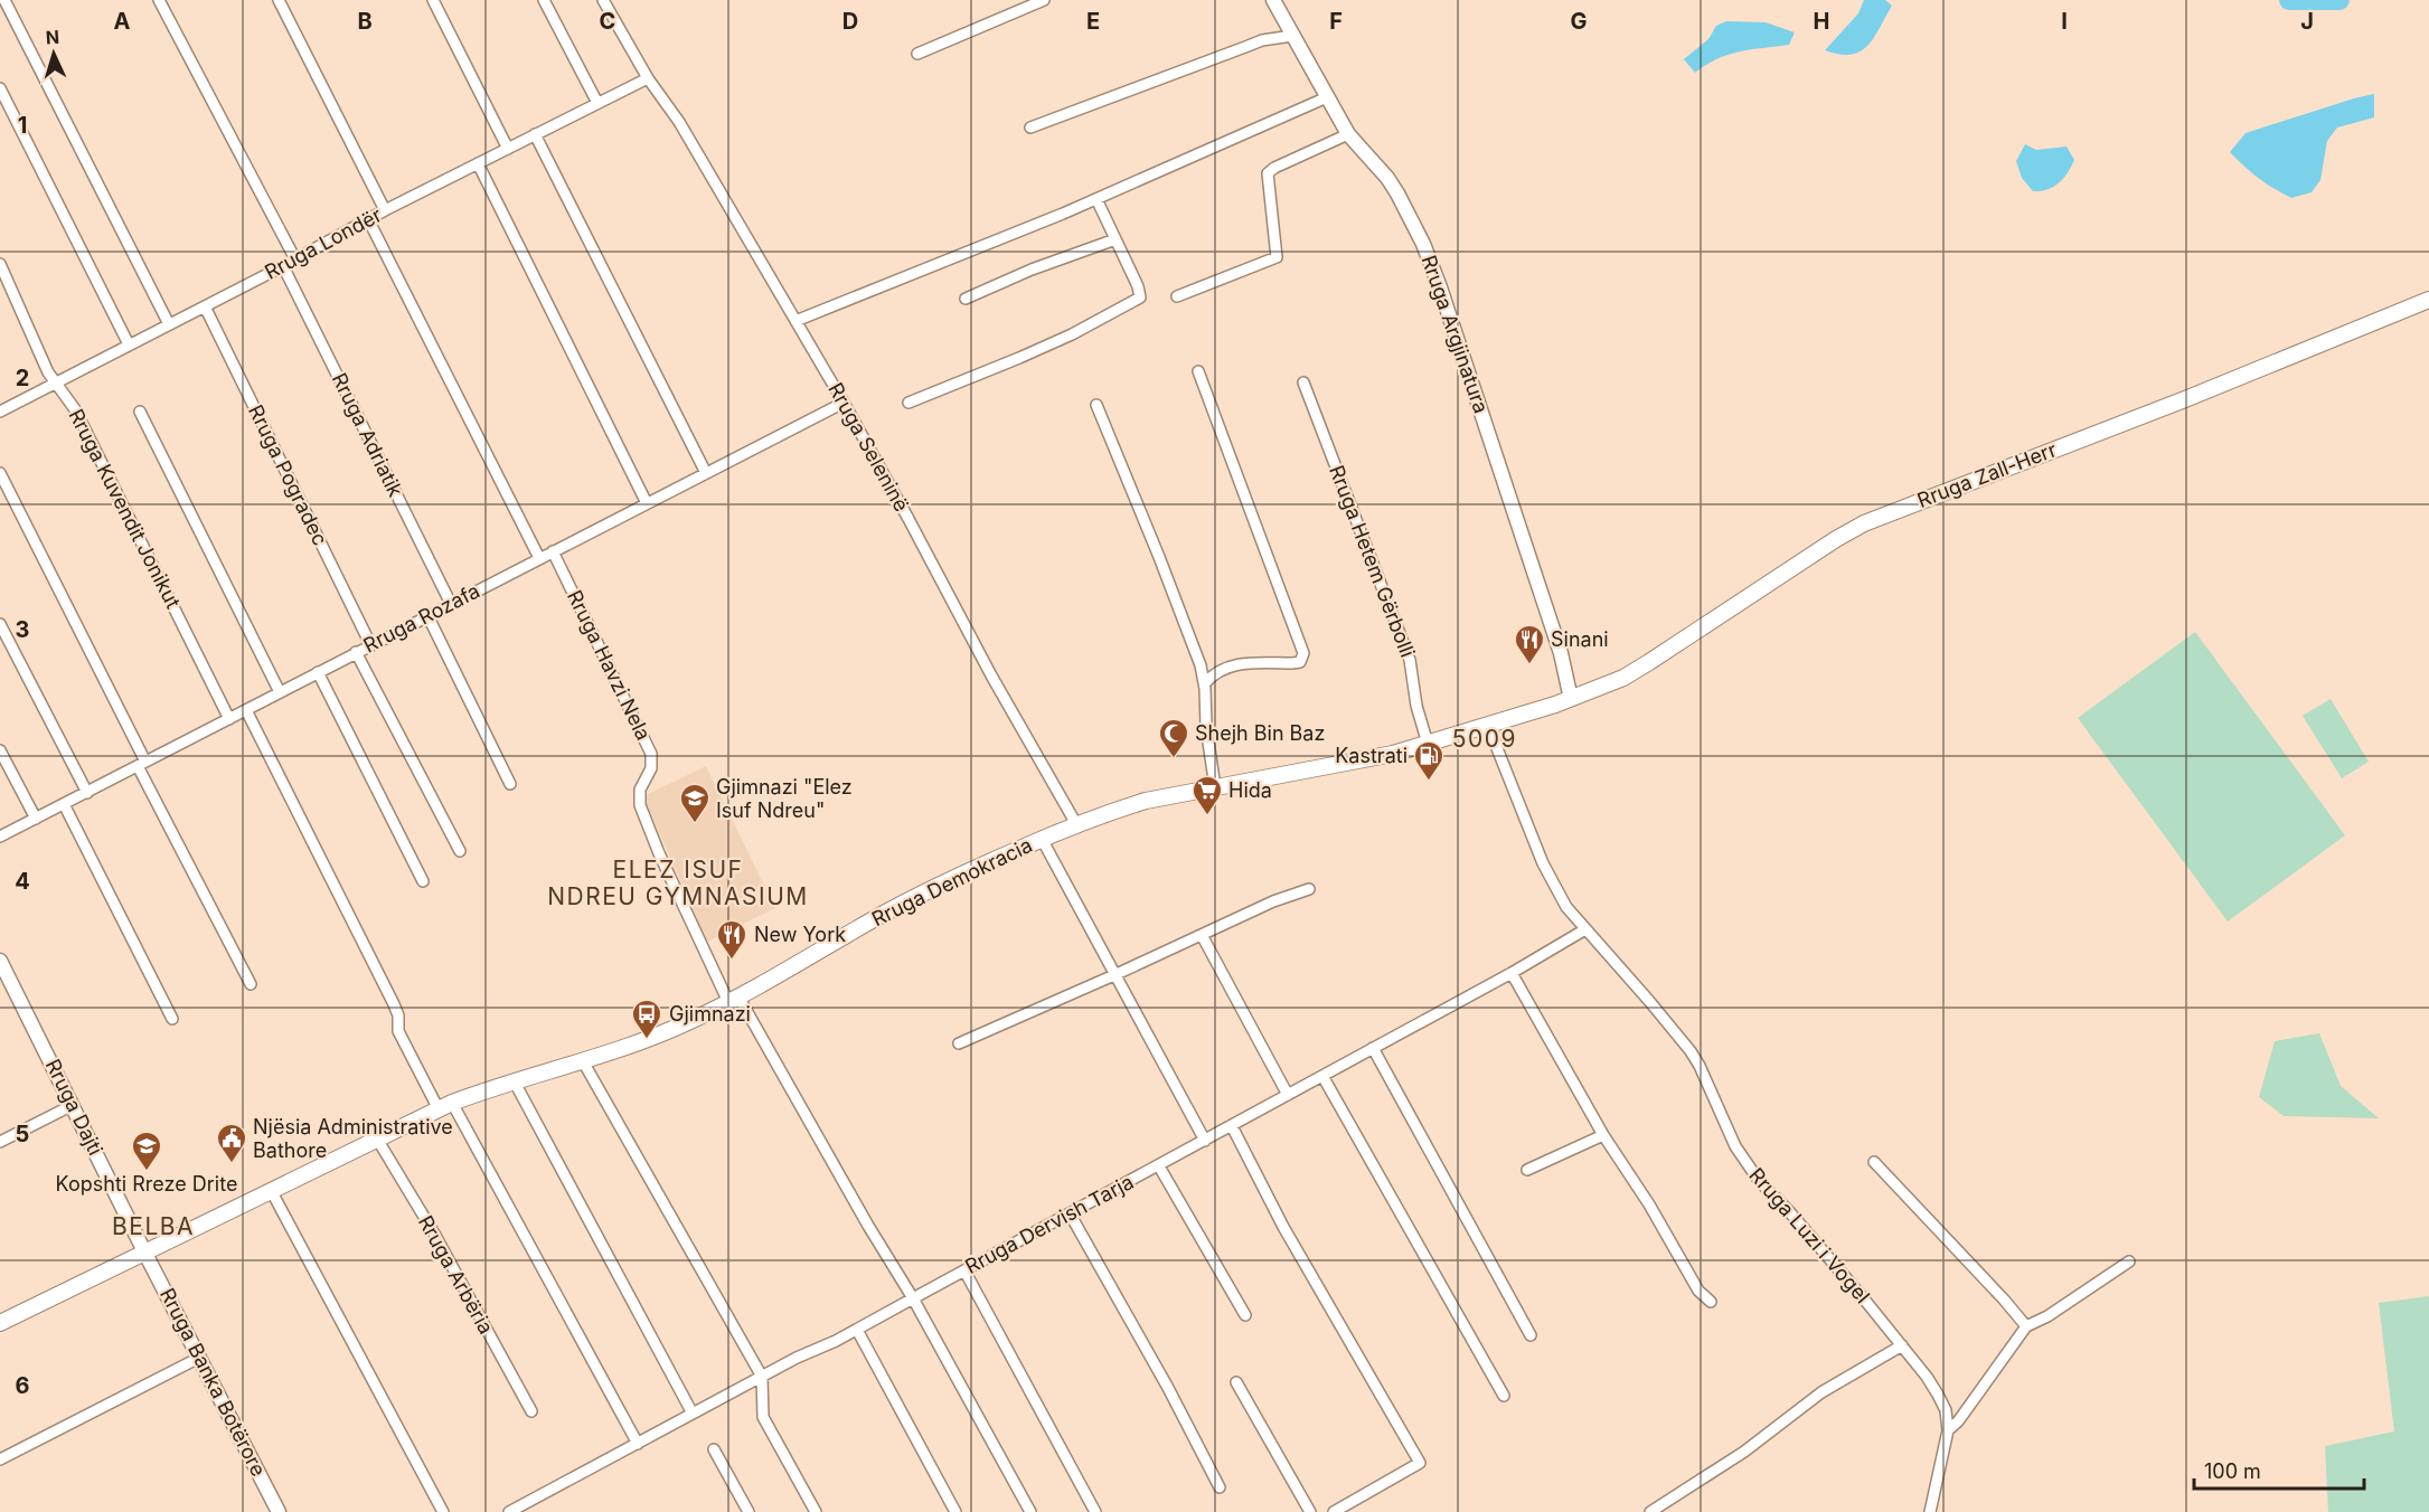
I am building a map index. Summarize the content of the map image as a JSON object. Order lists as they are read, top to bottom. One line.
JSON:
{"streets":{"main road":["Rruga Zall-Herr","Rruga Demokracia"],"street":["Rruga Londër","Rruga Argjinatura","Rruga Adriatik","Rruga Seleninë","Rruga Pogradec","Rruga Kuvendit Jonikut","Rruga Hetem Gërbolli","Rruga Rozafa","Rruga Havzi Nela","Rruga Dajti","Rruga Dervish Tarja","Rruga Luzi i Vogel","Rruga Arbëria","Rruga Banka Botërore"]},"crossings":[["Rruga Londër","Rruga Adriatik"],["Rruga Londër","Rruga Seleninë"],["Rruga Londër","Rruga Pogradec"],["Rruga Londër","Rruga Kuvendit Jonikut"],["Rruga Argjinatura","Rruga Zall-Herr"],["Rruga Argjinatura","Rruga Demokracia"],["Rruga Adriatik","Rruga Rozafa"],["Rruga Seleninë","Rruga Rozafa"],["Rruga Seleninë","Rruga Demokracia"],["Rruga Pogradec","Rruga Rozafa"],["Rruga Zall-Herr","Rruga Demokracia"],["Rruga Kuvendit Jonikut","Rruga Rozafa"],["Rruga Hetem Gërbolli","Rruga Demokracia"],["Rruga Rozafa","Rruga Havzi Nela"],["Rruga Havzi Nela","Rruga Demokracia"],["Rruga Havzi Nela","Rruga Dervish Tarja"],["Rruga Demokracia","Rruga Dajti"],["Rruga Demokracia","Rruga Luzi i Vogel"],["Rruga Demokracia","Rruga Arbëria"],["Rruga Demokracia","Rruga Banka Botërore"],["Rruga Dajti","Rruga Banka Botërore"],["Rruga Dervish Tarja","Rruga Luzi i Vogel"]],"districts":["5009","ELEZ ISUF NDREU GYMNASIUM","BELBA"],"places":{"restaurant":["Sinani","New York"],"mosque":["Shejh Bin Baz"],"fuel station":["Kastrati"],"supermarket":["Hida"],"school or university":["Gjimnazi \"Elez Isuf Ndreu\"","Kopshti Rreze Drite"],"bus stop":["Gjimnazi"],"public building":["Njësia Administrative Bathore"]},"scale_bar":"100 m","north":"top","grid":{"columns":["A","B","C","D","E","F","G","H","I","J"],"rows":["1","2","3","4","5","6"]}}
